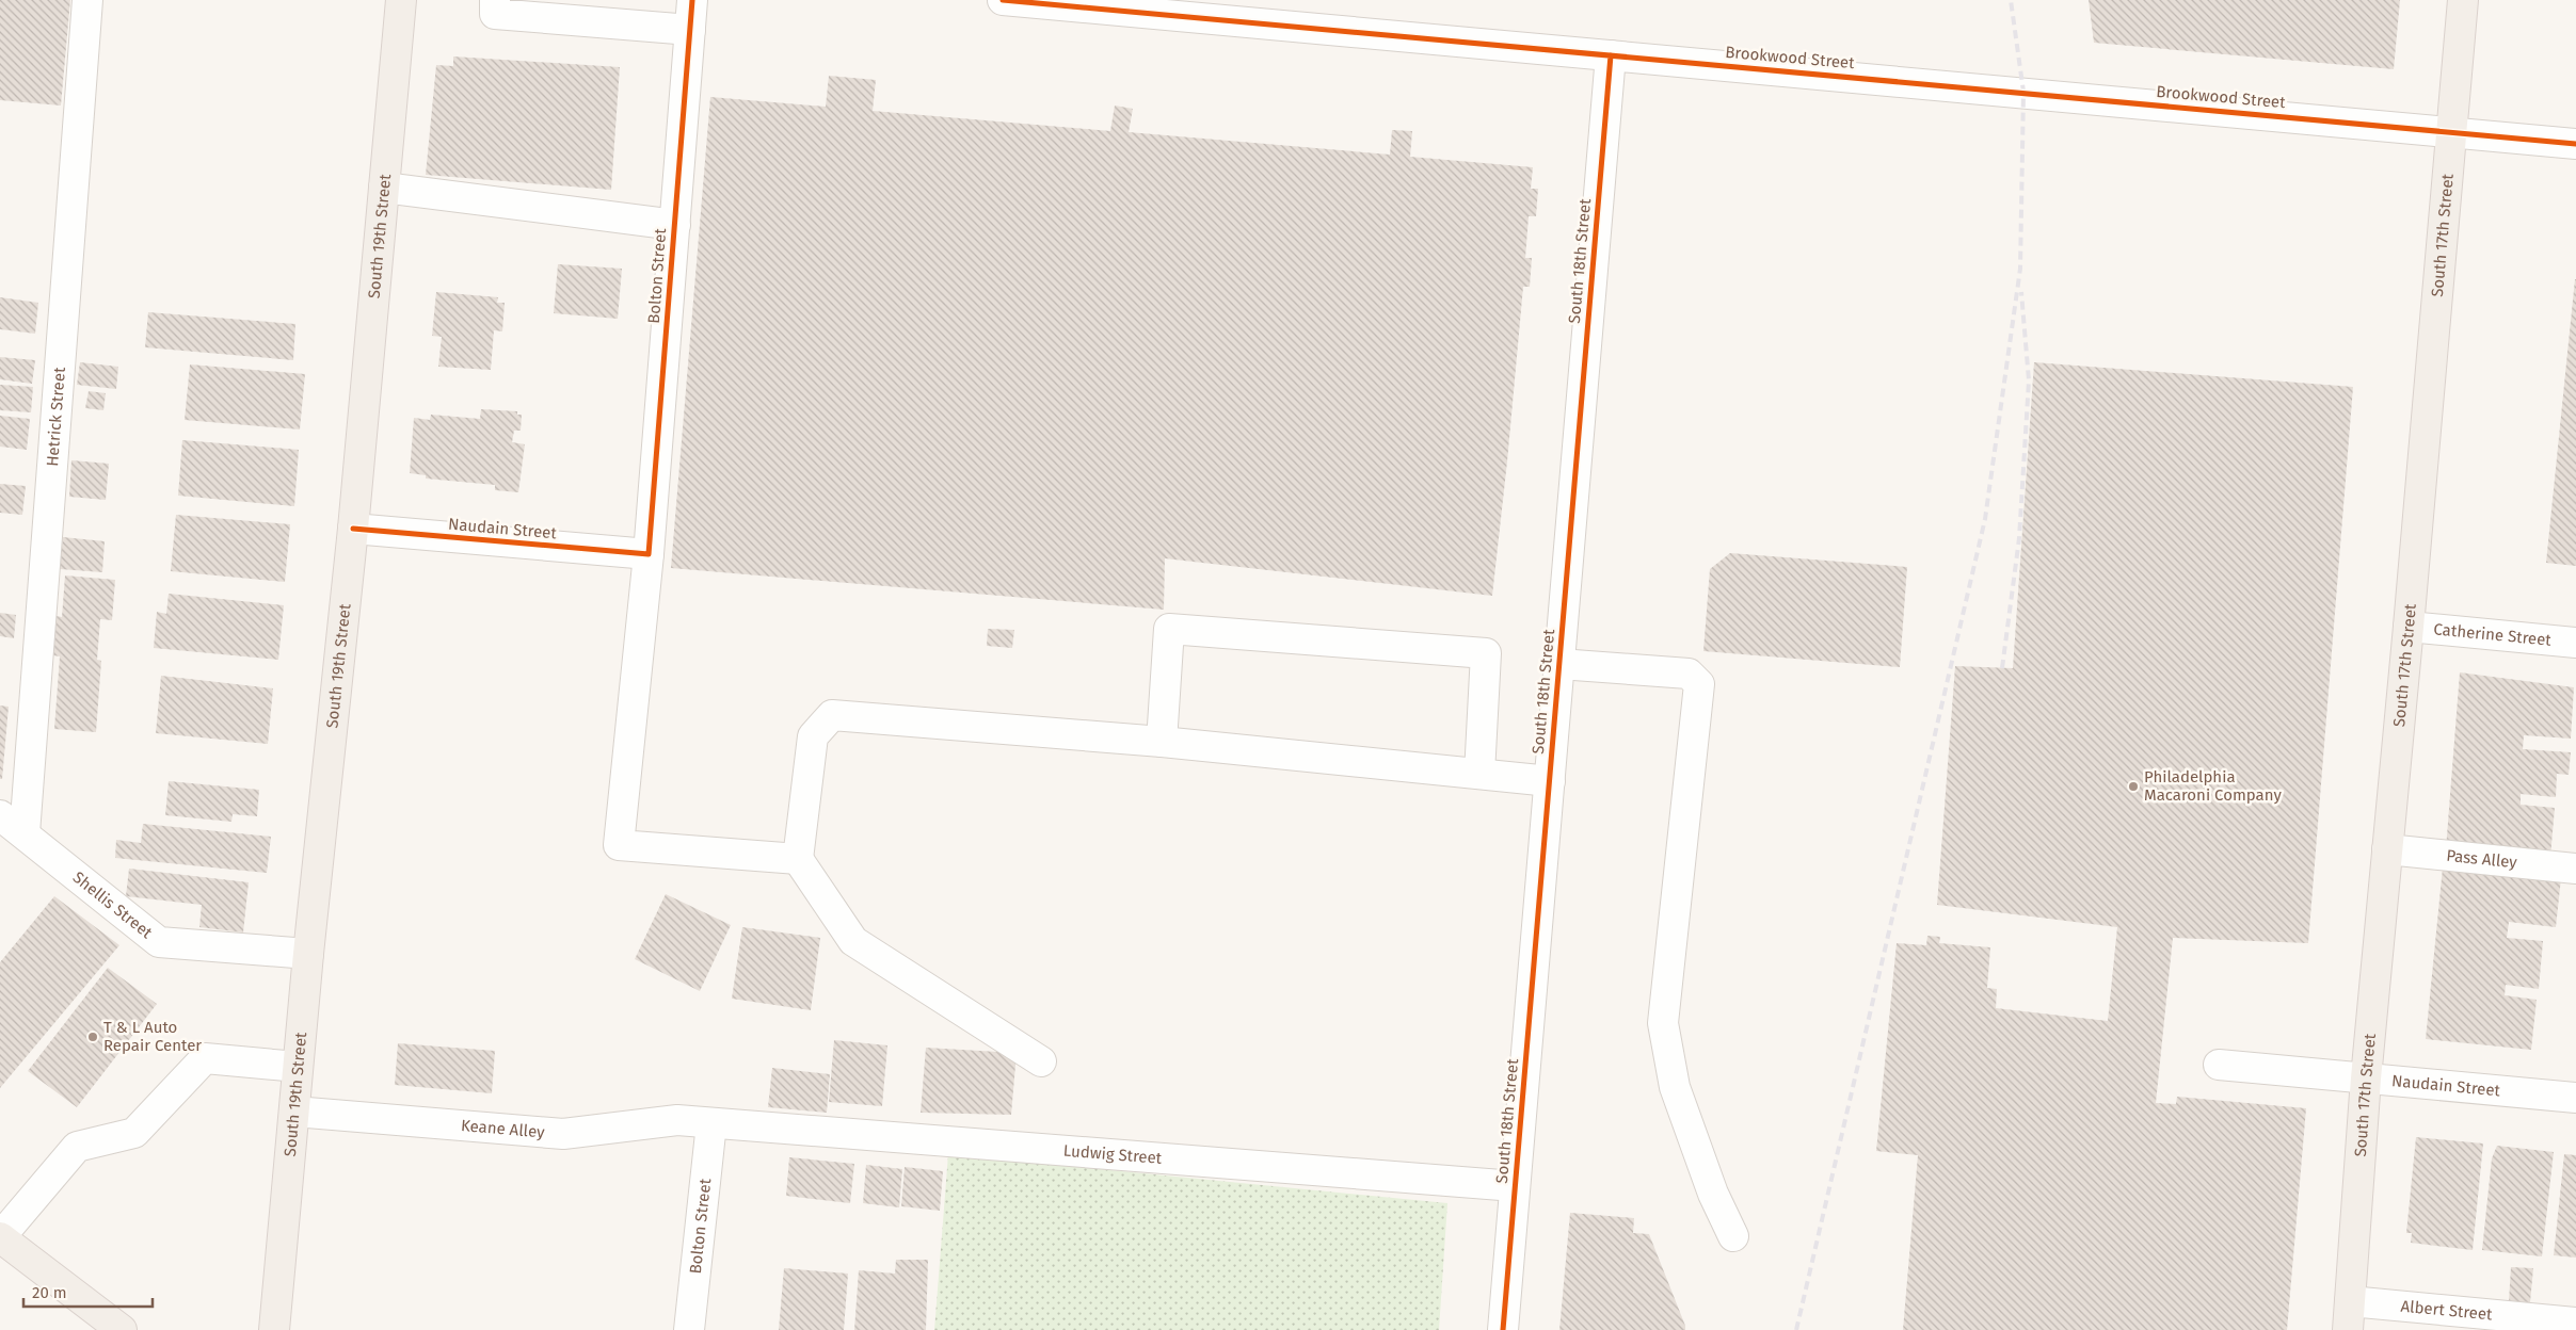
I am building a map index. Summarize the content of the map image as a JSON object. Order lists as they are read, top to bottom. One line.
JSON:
{"streets":{"main road":["South 19th Street","South 17th Street"],"street":["Brookwood Street","South 18th Street","Bolton Street","Hetrick Street","Naudain Street","Catherine Street","Pass Alley","Shellis Street","Keane Alley","Ludwig Street","Albert Street"]},"crossings":[["Brookwood Street","South 17th Street"],["Brookwood Street","South 18th Street"],["South 19th Street","Naudain Street"],["South 19th Street","Shellis Street"],["South 19th Street","Keane Alley"],["South 17th Street","Naudain Street"],["South 17th Street","Catherine Street"],["South 17th Street","Pass Alley"],["South 17th Street","Albert Street"],["South 18th Street","Ludwig Street"],["Bolton Street","Naudain Street"],["Bolton Street","Keane Alley"],["Bolton Street","Ludwig Street"],["Hetrick Street","Shellis Street"],["Keane Alley","Ludwig Street"]],"places":["Philadelphia Macaroni Company","T & L Auto Repair Center"],"scale_bar":"20 m"}
